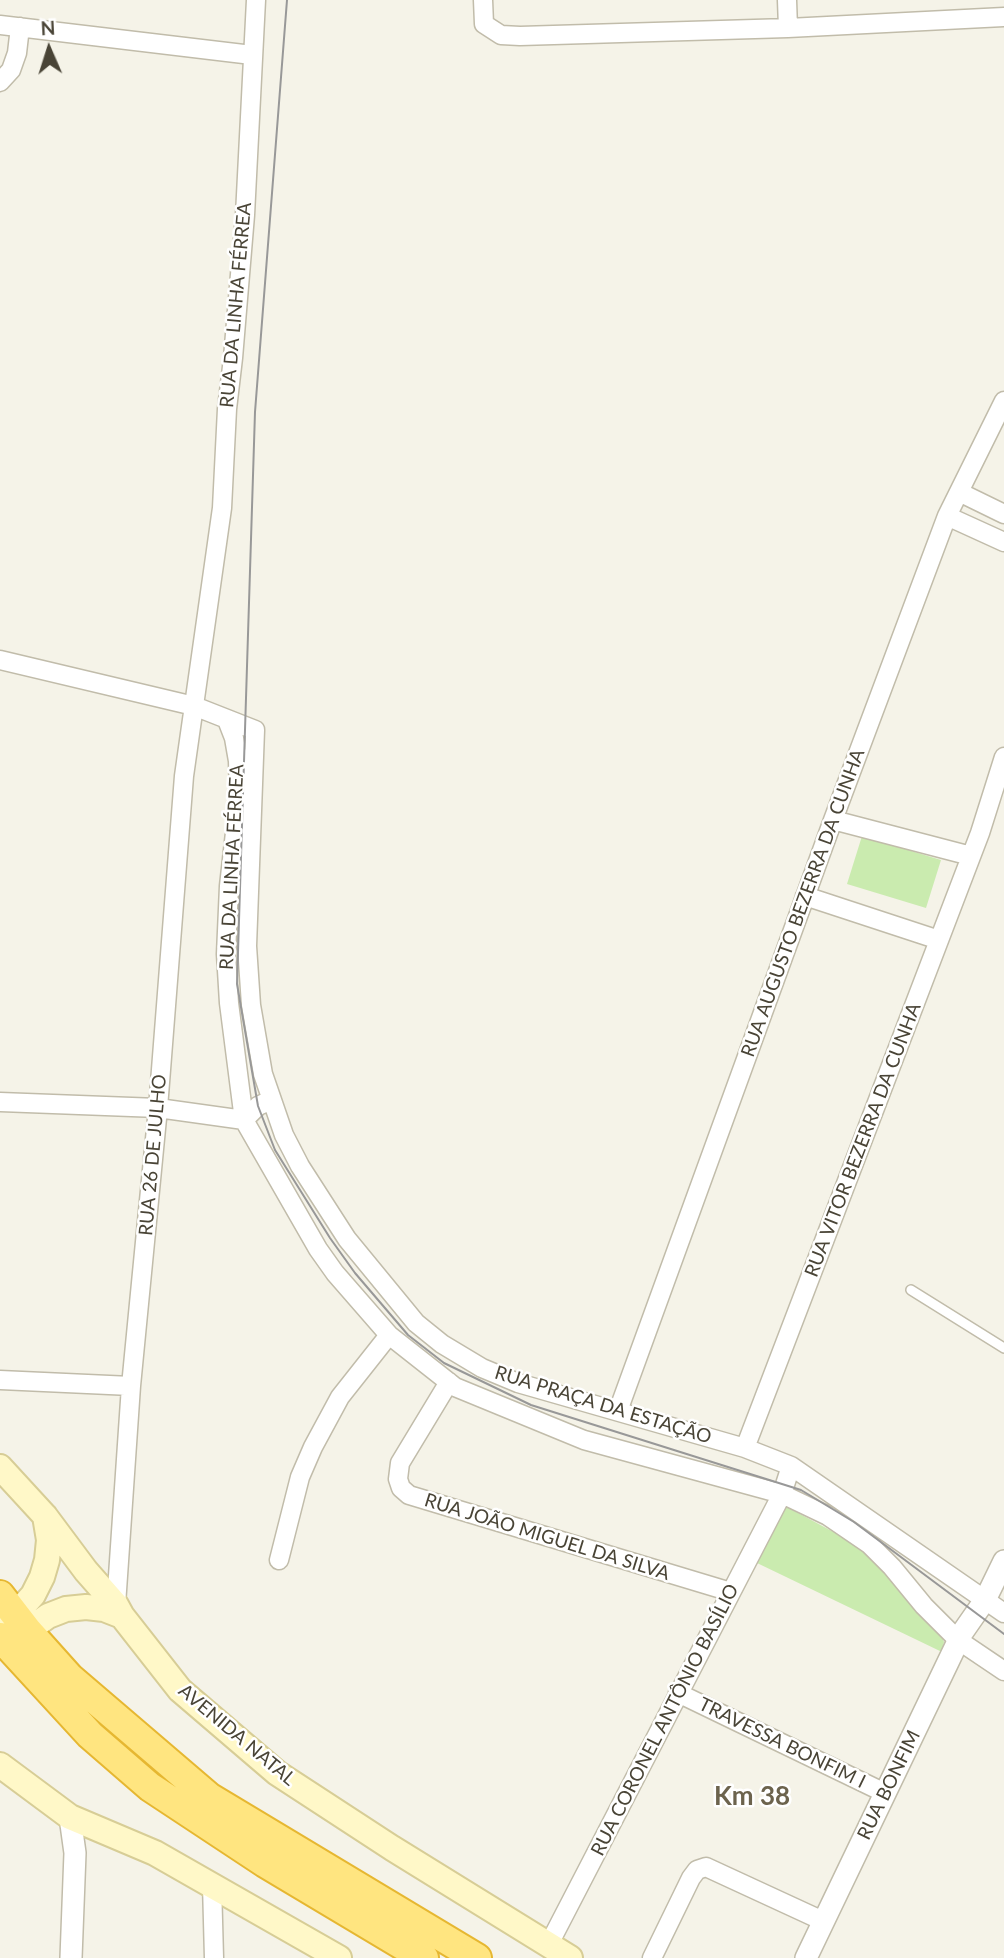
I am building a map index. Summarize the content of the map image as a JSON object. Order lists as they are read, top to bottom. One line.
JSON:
{"streets":{"main road":["AVENIDA NATAL"],"street":["RUA DA LINHA FÉRREA","RUA AUGUSTO BEZERRA DA CUNHA","RUA VITOR BEZERRA DA CUNHA","RUA 26 DE JULHO","RUA PRAÇA DA ESTAÇÃO","RUA JOÃO MIGUEL DA SILVA","RUA CORONEL ANTÔNIO BASÍLIO","TRAVESSA BONFIM I","RUA BONFIM"]},"crossings":[["RUA DA LINHA FÉRREA","RUA 26 DE JULHO"],["RUA DA LINHA FÉRREA","RUA PRAÇA DA ESTAÇÃO"],["RUA DA LINHA FÉRREA","RUA JOÃO MIGUEL DA SILVA"],["RUA AUGUSTO BEZERRA DA CUNHA","RUA PRAÇA DA ESTAÇÃO"],["RUA VITOR BEZERRA DA CUNHA","RUA PRAÇA DA ESTAÇÃO"],["RUA 26 DE JULHO","AVENIDA NATAL"],["RUA PRAÇA DA ESTAÇÃO","RUA JOÃO MIGUEL DA SILVA"],["RUA PRAÇA DA ESTAÇÃO","RUA CORONEL ANTÔNIO BASÍLIO"],["RUA PRAÇA DA ESTAÇÃO","RUA BONFIM"],["RUA JOÃO MIGUEL DA SILVA","RUA CORONEL ANTÔNIO BASÍLIO"],["RUA CORONEL ANTÔNIO BASÍLIO","AVENIDA NATAL"],["RUA CORONEL ANTÔNIO BASÍLIO","TRAVESSA BONFIM I"],["TRAVESSA BONFIM I","RUA BONFIM"]],"districts":["Km 38"],"north":"top"}
